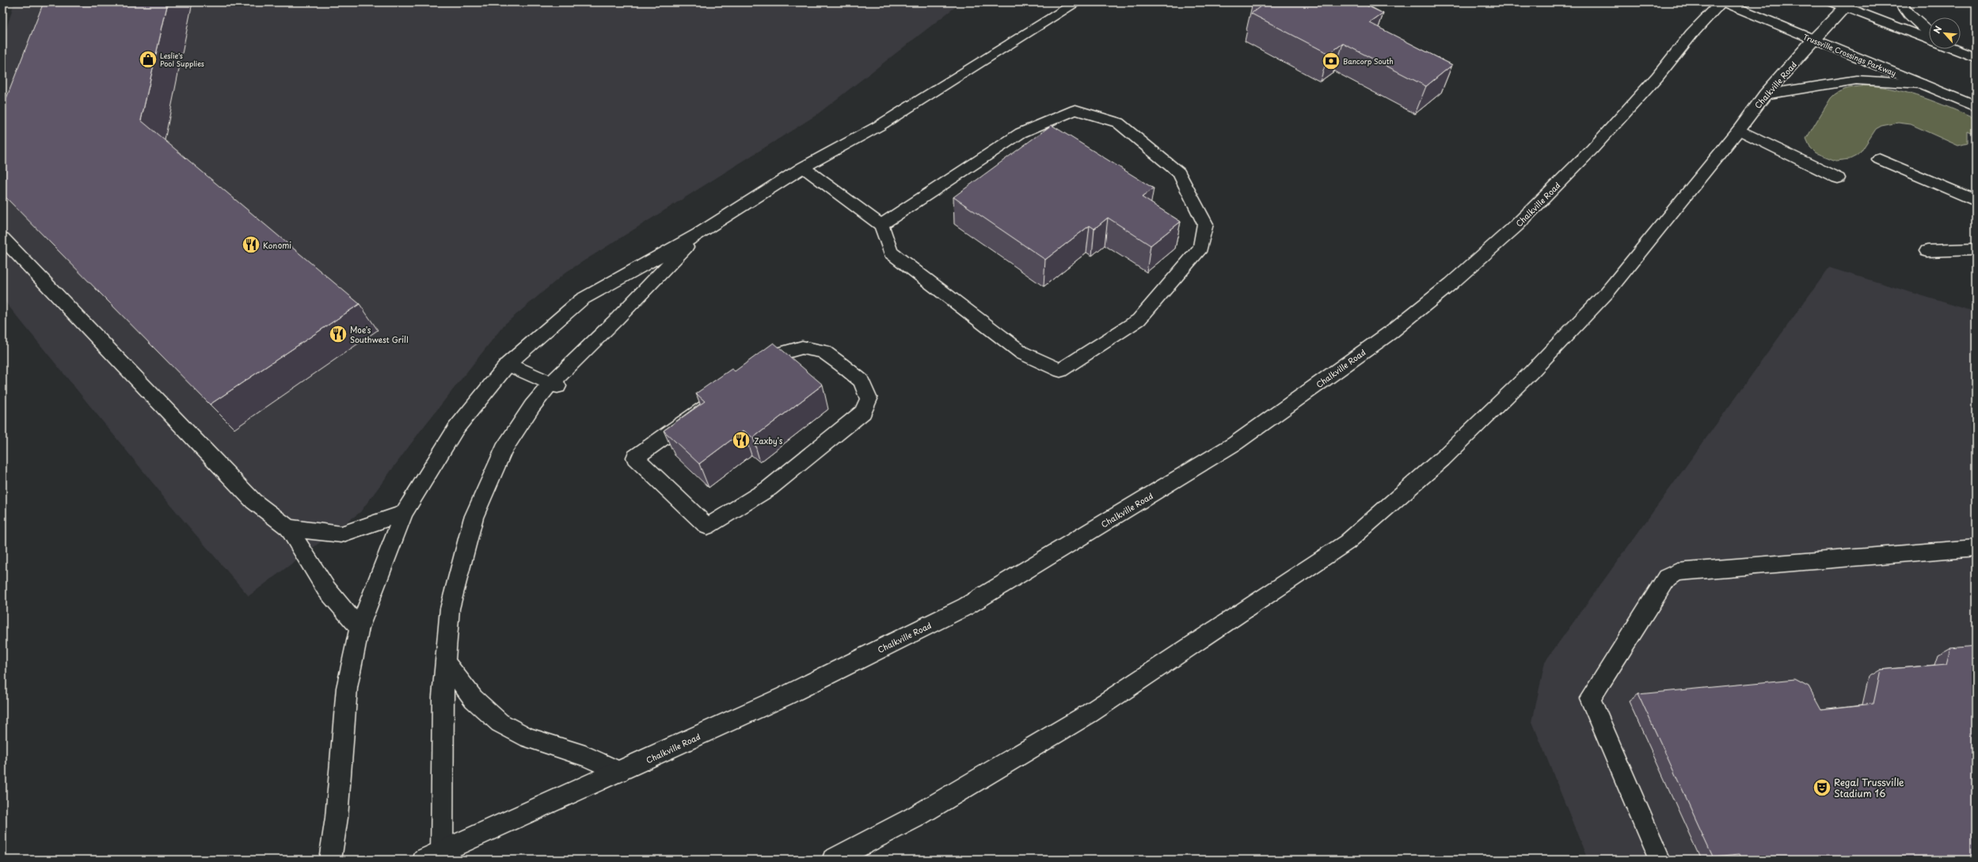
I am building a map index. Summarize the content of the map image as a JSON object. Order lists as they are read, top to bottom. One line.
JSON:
{"streets":{"main road":["Trussville Crossings Parkway","Chalkville Road"]},"crossings":[["Trussville Crossings Parkway","Chalkville Road"]],"places":{"shop":["Leslie's Pool Supplies"],"bank":["Bancorp South"],"restaurant":["Konomi","Moe's Southwest Grill","Zaxby's"],"theatre":["Regal Trussville Stadium 16"]},"north":"top left"}
